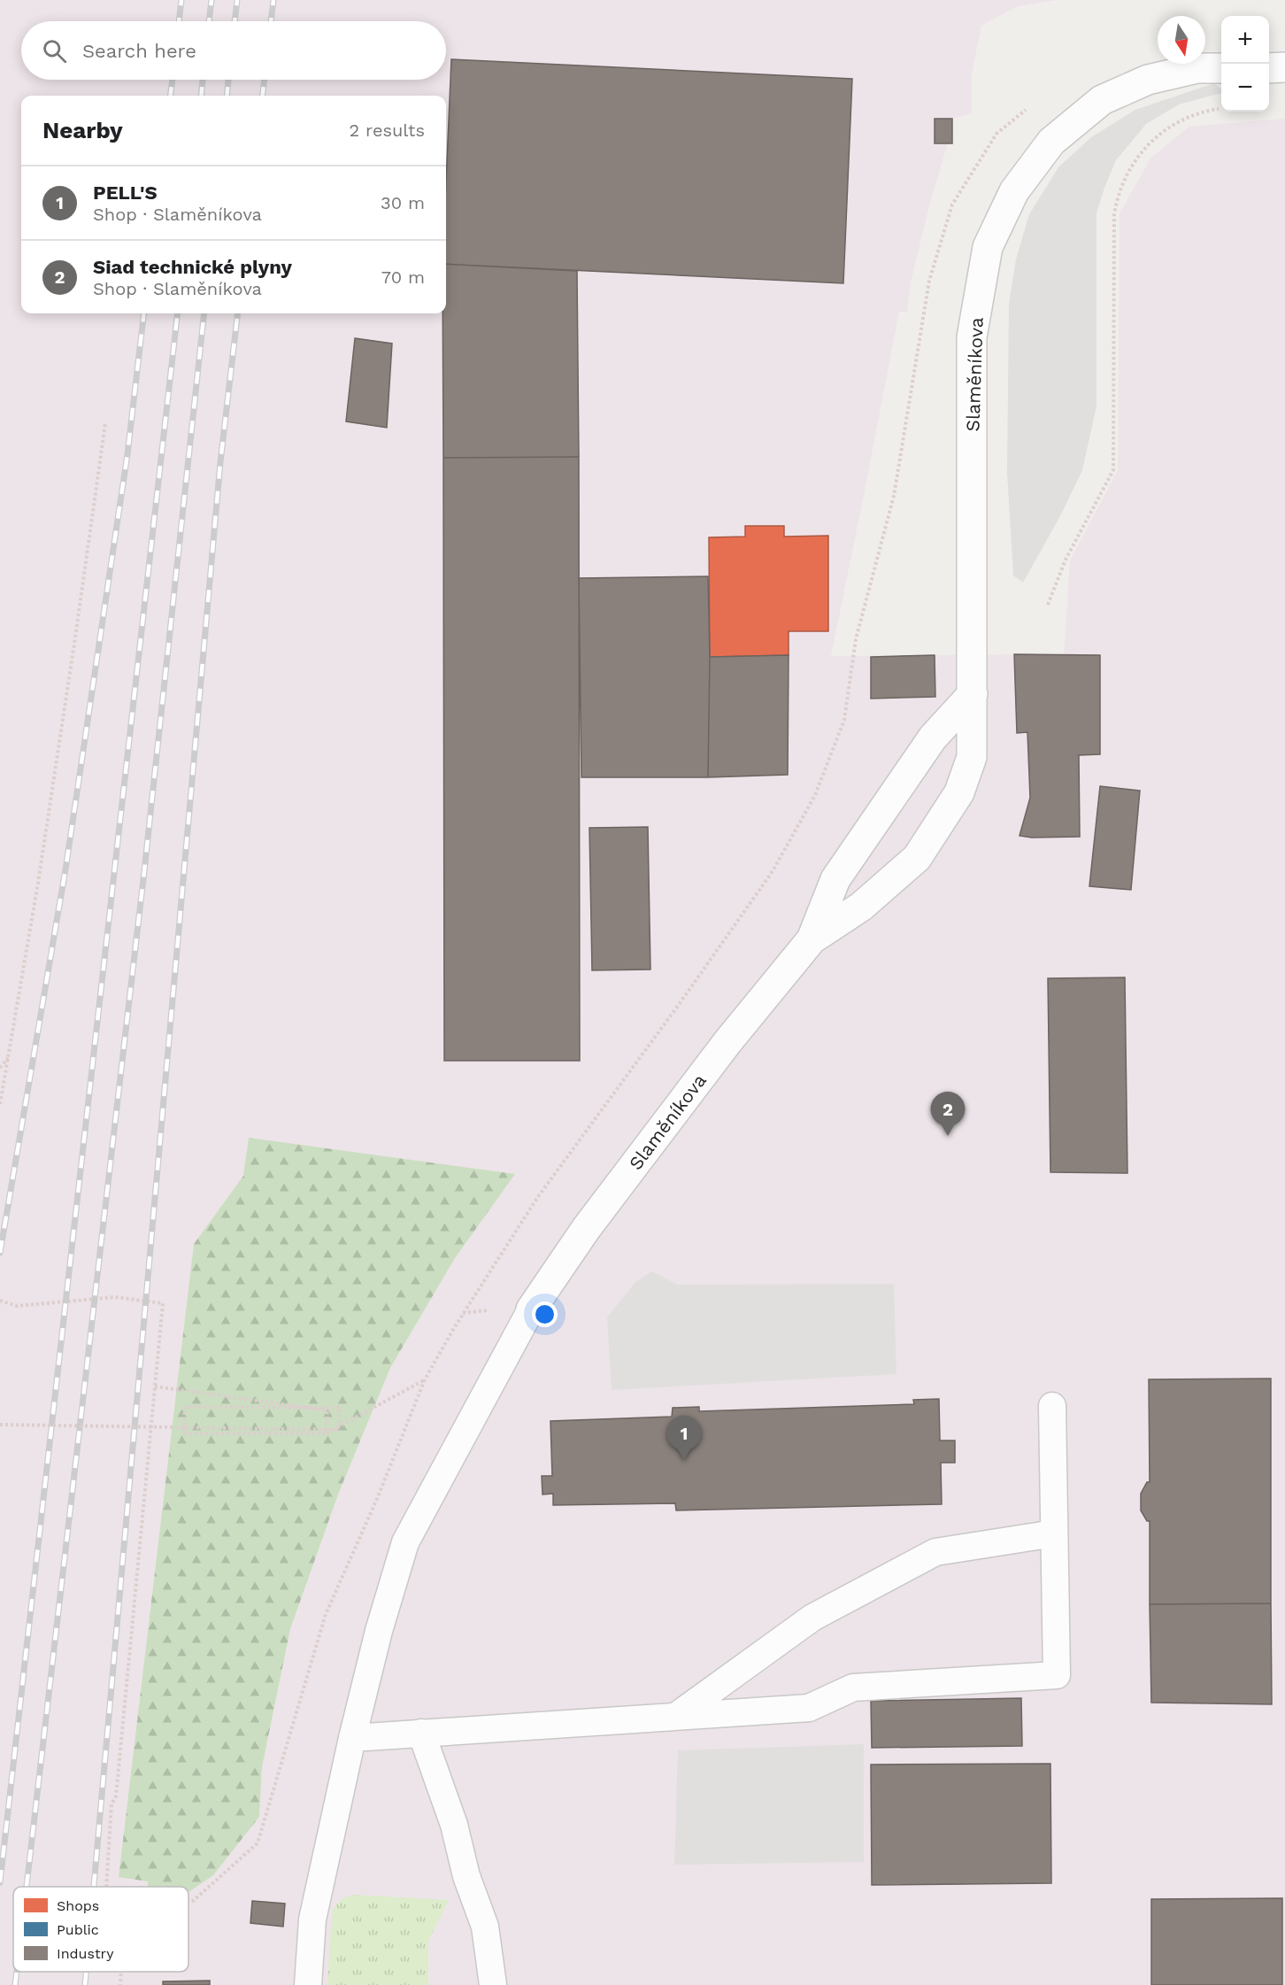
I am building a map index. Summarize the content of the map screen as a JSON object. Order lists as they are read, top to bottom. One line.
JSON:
{"streets":{"street":["Slaměníkova"]},"legend":["Shops","Public","Industry"],"north":"bottom","page":{"map_buttons":["+","−"],"search":"Search here","heading":["Nearby","2 results"],"list":[{"mark":"1","name":"PELL'S","note":"Shop · Slaměníkova","value":"30 m"},{"mark":"2","name":"Siad technické plyny","note":"Shop · Slaměníkova","value":"70 m"}],"pins":["2","1"]}}
